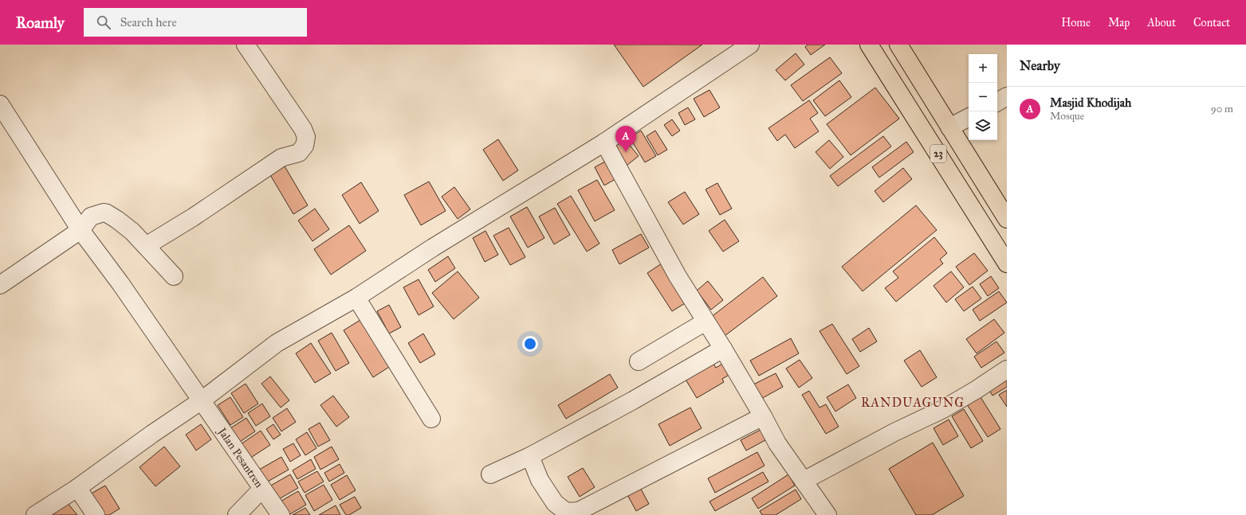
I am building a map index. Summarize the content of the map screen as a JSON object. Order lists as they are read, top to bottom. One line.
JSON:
{"streets":{"highway":["23"],"street":["Jalan Pesantren"]},"districts":["RANDUAGUNG"],"page":{"header":"Roamly","search":"Search here","nav":["Home","Map","About","Contact"],"heading":"Nearby","map_buttons":["+","−"],"list":[{"mark":"A","name":"Masjid Khodijah","note":"Mosque","value":"90 m"}],"pins":"A"}}
